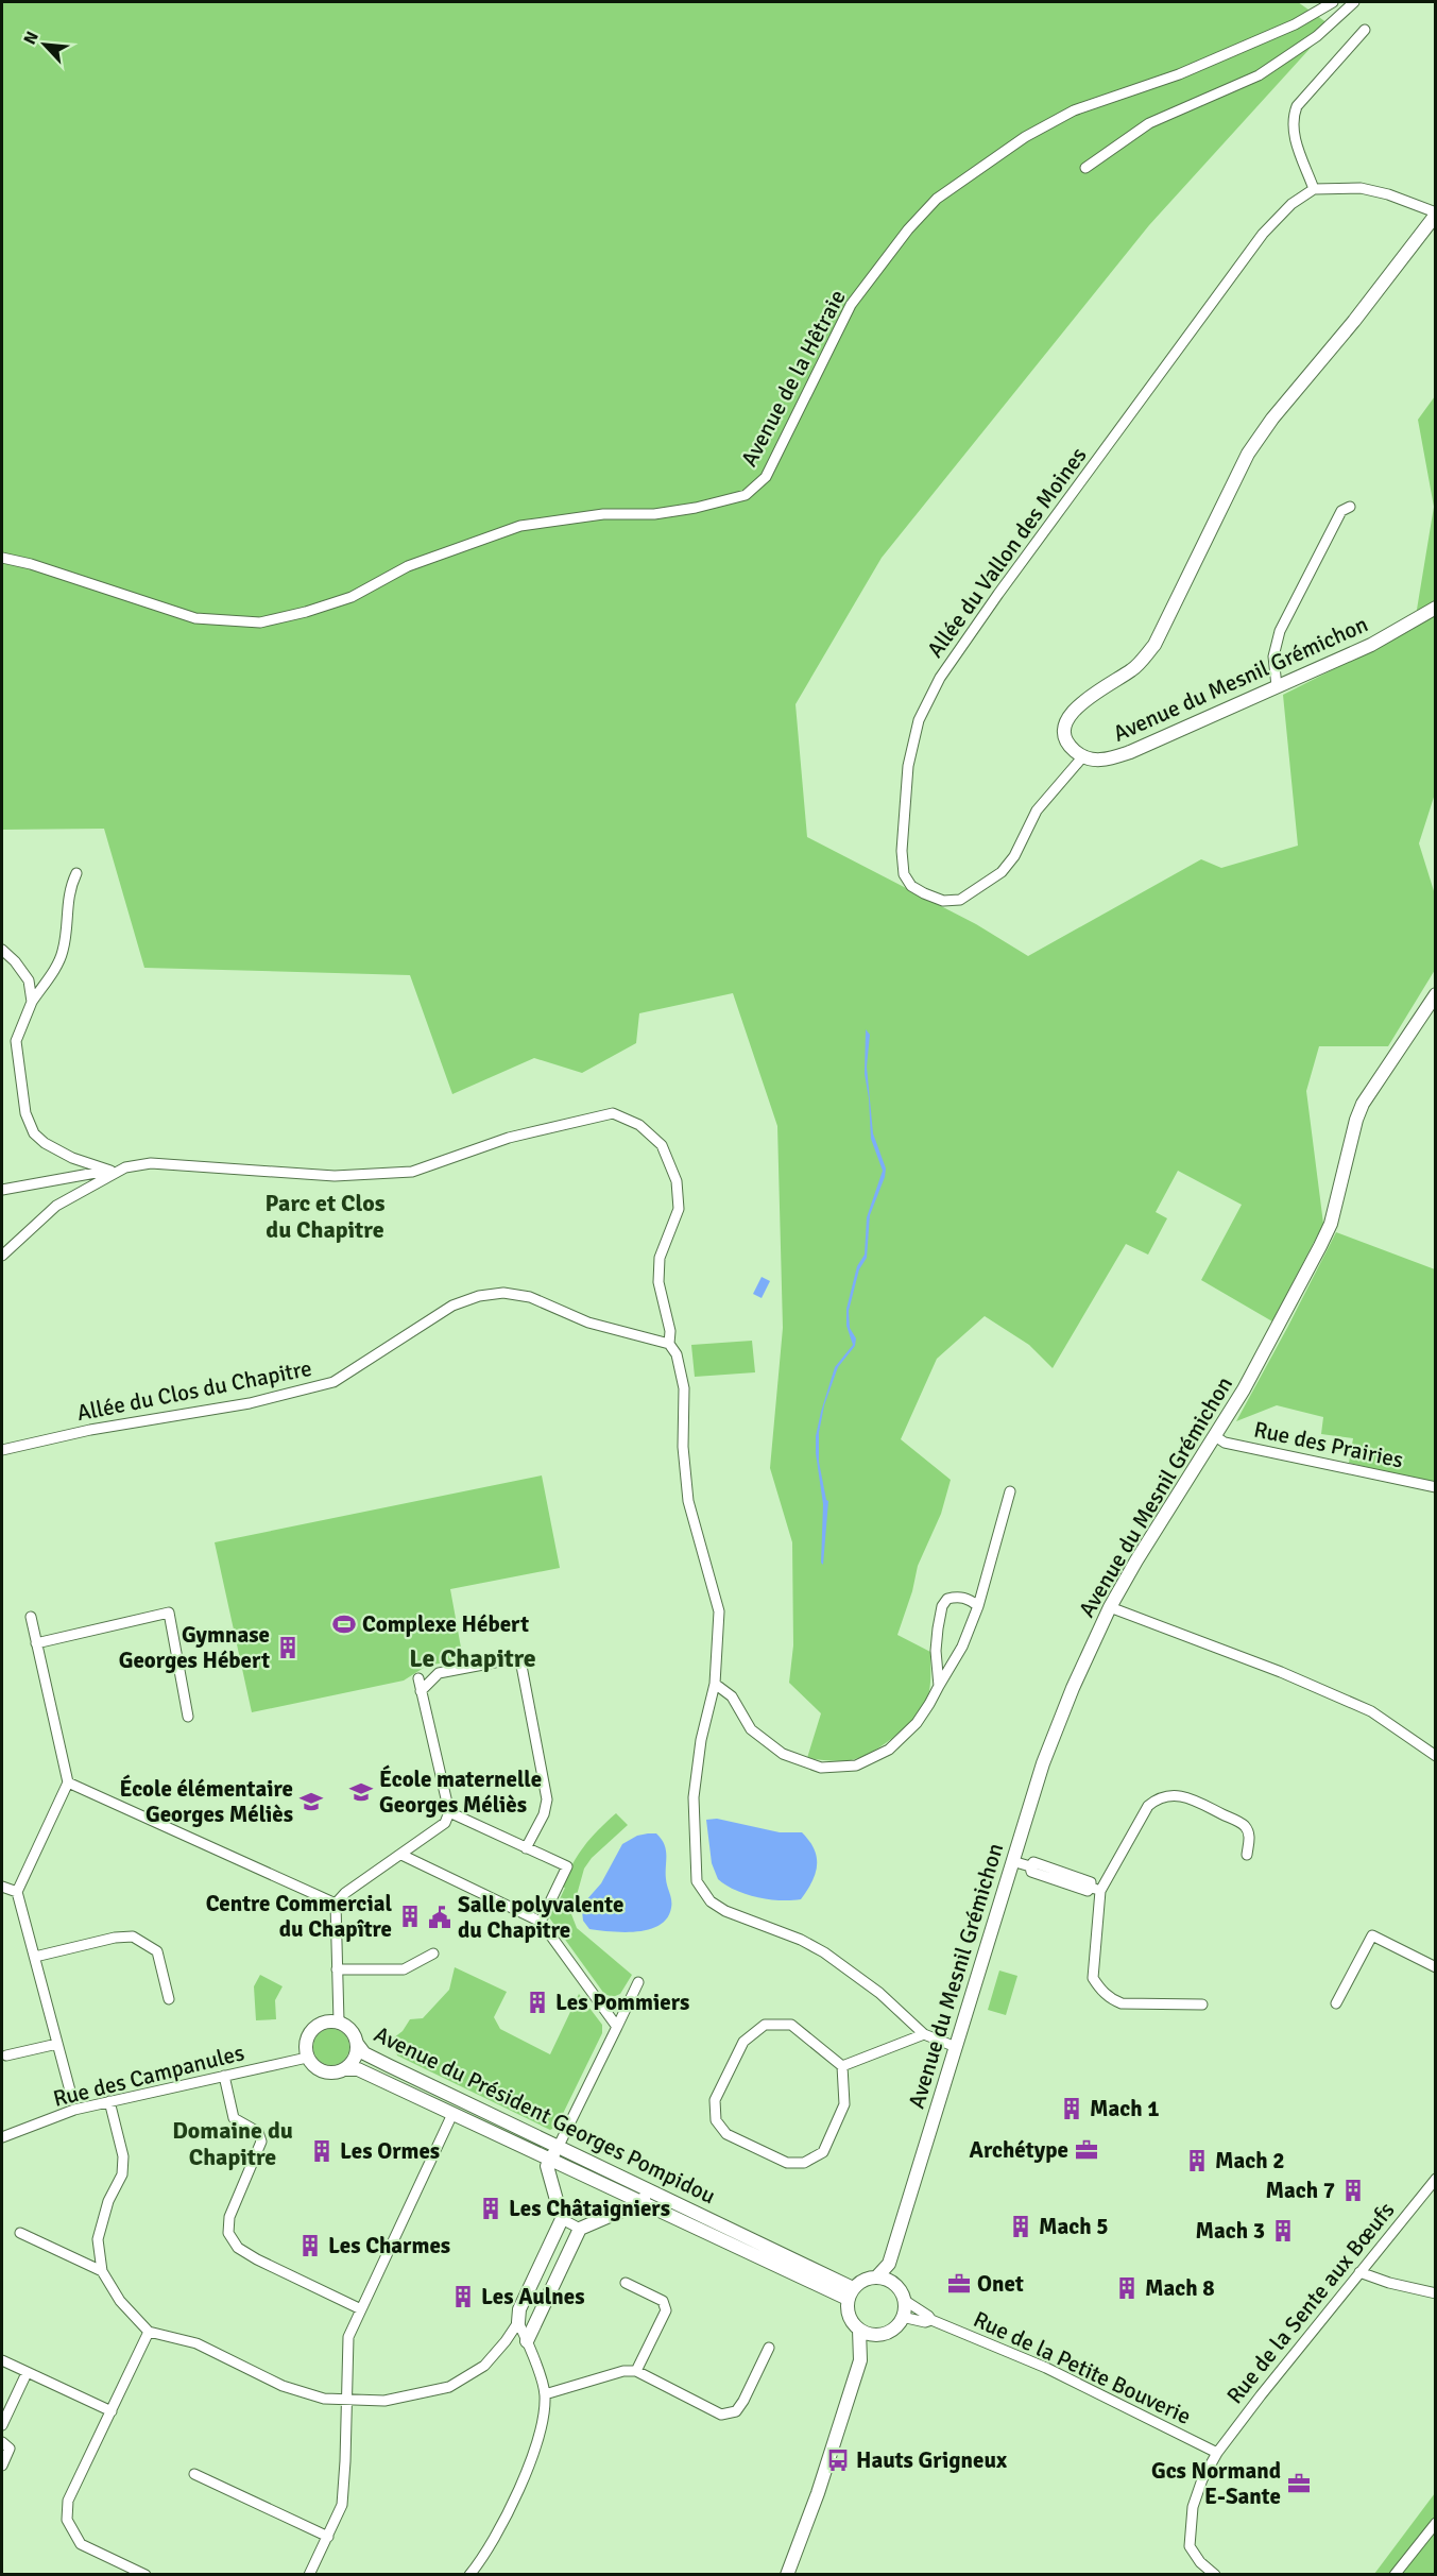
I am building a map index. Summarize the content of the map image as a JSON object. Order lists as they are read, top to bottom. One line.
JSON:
{"streets":{"street":["Avenue de la Hêtraie","Allée du Vallon des Moines","Avenue du Mesnil Grémichon","Allée du Clos du Chapitre","Rue des Prairies","Rue des Campanules","Avenue du Président Georges Pompidou","Rue de la Sente aux Bœufs","Rue de la Petite Bouverie"]},"crossings":[["Allée du Vallon des Moines","Avenue du Mesnil Grémichon"],["Avenue du Mesnil Grémichon","Rue des Prairies"],["Avenue du Mesnil Grémichon","Avenue du Président Georges Pompidou"],["Avenue du Mesnil Grémichon","Rue de la Petite Bouverie"],["Rue des Campanules","Avenue du Président Georges Pompidou"],["Avenue du Président Georges Pompidou","Rue de la Petite Bouverie"],["Rue de la Sente aux Bœufs","Rue de la Petite Bouverie"]],"districts":["Parc et Clos du Chapitre","Le Chapitre","Domaine du Chapitre"],"places":{"sports":["Complexe Hébert"],"building":["Gymnase Georges Hébert","Centre Commercial du Chapître","Les Pommiers","Mach 1","Les Ormes","Mach 2","Mach 7","Les Châtaigniers","Mach 5","Mach 3","Les Charmes","Mach 8","Les Aulnes"],"school or university":["École maternelle Georges Méliès","École élémentaire Georges Méliès"],"public building":["Salle polyvalente du Chapitre"],"office":["Archétype","Onet","Gcs Normand E-Sante"],"bus stop":["Hauts Grigneux"]},"north":"top left"}
